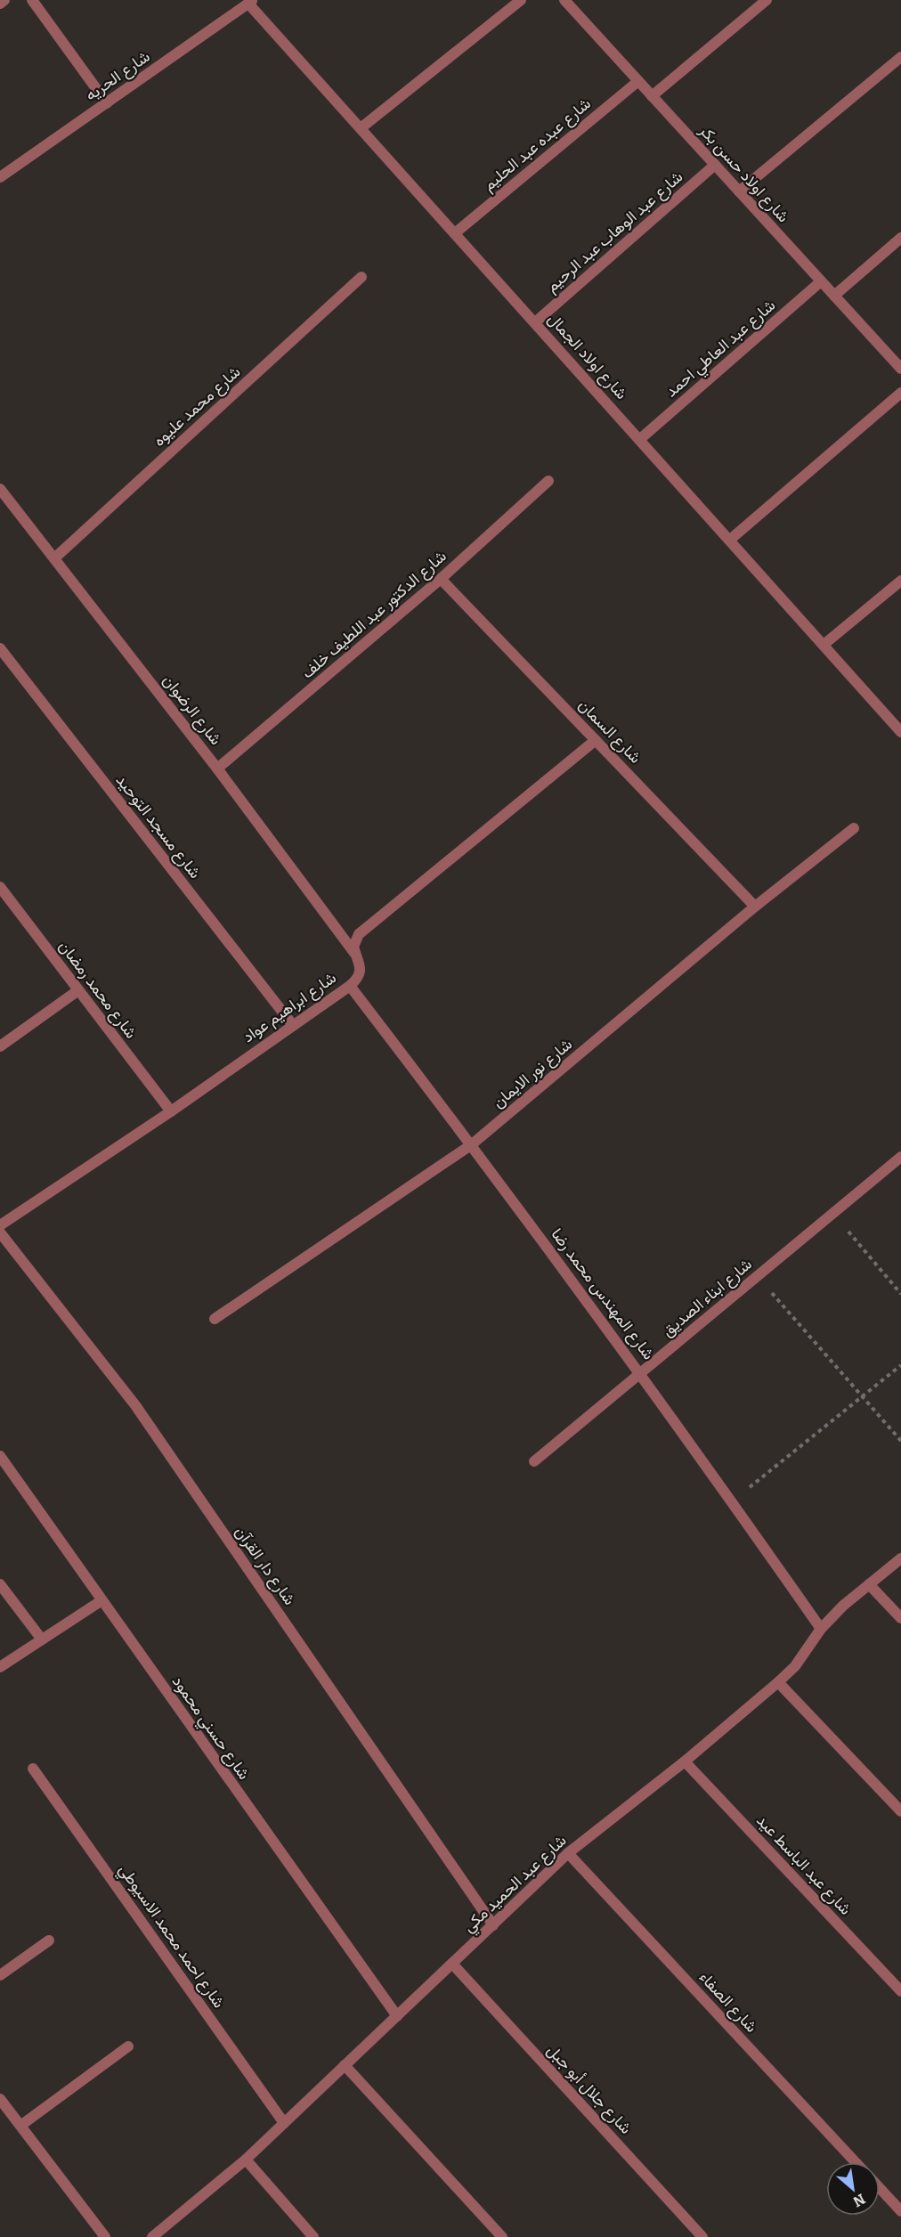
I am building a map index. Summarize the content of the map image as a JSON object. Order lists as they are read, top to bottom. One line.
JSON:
{"streets":{"street":["شارع الحريه","شارع عبده عبد الحليم","شارع اولاد حسن بكر","شارع عبد الوهاب عبد الرحيم","شارع عبد العاطي احمد","شارع اولاد الجمال","شارع محمد عليوه","شارع الدكتور عبد اللطيف خلف","شارع الرضوان","شارع السمان","شارع مسجد التوحيد","شارع محمد رمضان","شارع ابراهيم عواد","شارع نور الايمان","شارع المهندس محمد رضا","شارع ابناء الصديق","شارع دار القرآن","شارع حسني محمود","شارع عبد الباسط عيد","شارع عبد الحميد مكي","شارع احمد محمد الاسيوطي","شارع الصفاء","شارع جلال أبو جبل"]},"crossings":[["شارع الحريه","شارع اولاد الجمال"],["شارع عبده عبد الحليم","شارع اولاد حسن بكر"],["شارع عبده عبد الحليم","شارع اولاد الجمال"],["شارع اولاد حسن بكر","شارع عبد الوهاب عبد الرحيم"],["شارع اولاد حسن بكر","شارع عبد العاطي احمد"],["شارع عبد الوهاب عبد الرحيم","شارع اولاد الجمال"],["شارع عبد العاطي احمد","شارع اولاد الجمال"],["شارع محمد عليوه","شارع الرضوان"],["شارع الدكتور عبد اللطيف خلف","شارع الرضوان"],["شارع الدكتور عبد اللطيف خلف","شارع السمان"],["شارع الرضوان","شارع ابراهيم عواد"],["شارع السمان","شارع ابراهيم عواد"],["شارع السمان","شارع نور الايمان"],["شارع مسجد التوحيد","شارع ابراهيم عواد"],["شارع محمد رمضان","شارع ابراهيم عواد"],["شارع ابراهيم عواد","شارع المهندس محمد رضا"],["شارع نور الايمان","شارع المهندس محمد رضا"],["شارع المهندس محمد رضا","شارع ابناء الصديق"],["شارع المهندس محمد رضا","شارع عبد الحميد مكي"],["شارع دار القرآن","شارع عبد الحميد مكي"],["شارع حسني محمود","شارع عبد الحميد مكي"],["شارع عبد الباسط عيد","شارع عبد الحميد مكي"],["شارع عبد الحميد مكي","شارع احمد محمد الاسيوطي"],["شارع عبد الحميد مكي","شارع الصفاء"],["شارع عبد الحميد مكي","شارع جلال أبو جبل"]],"north":"bottom right"}
